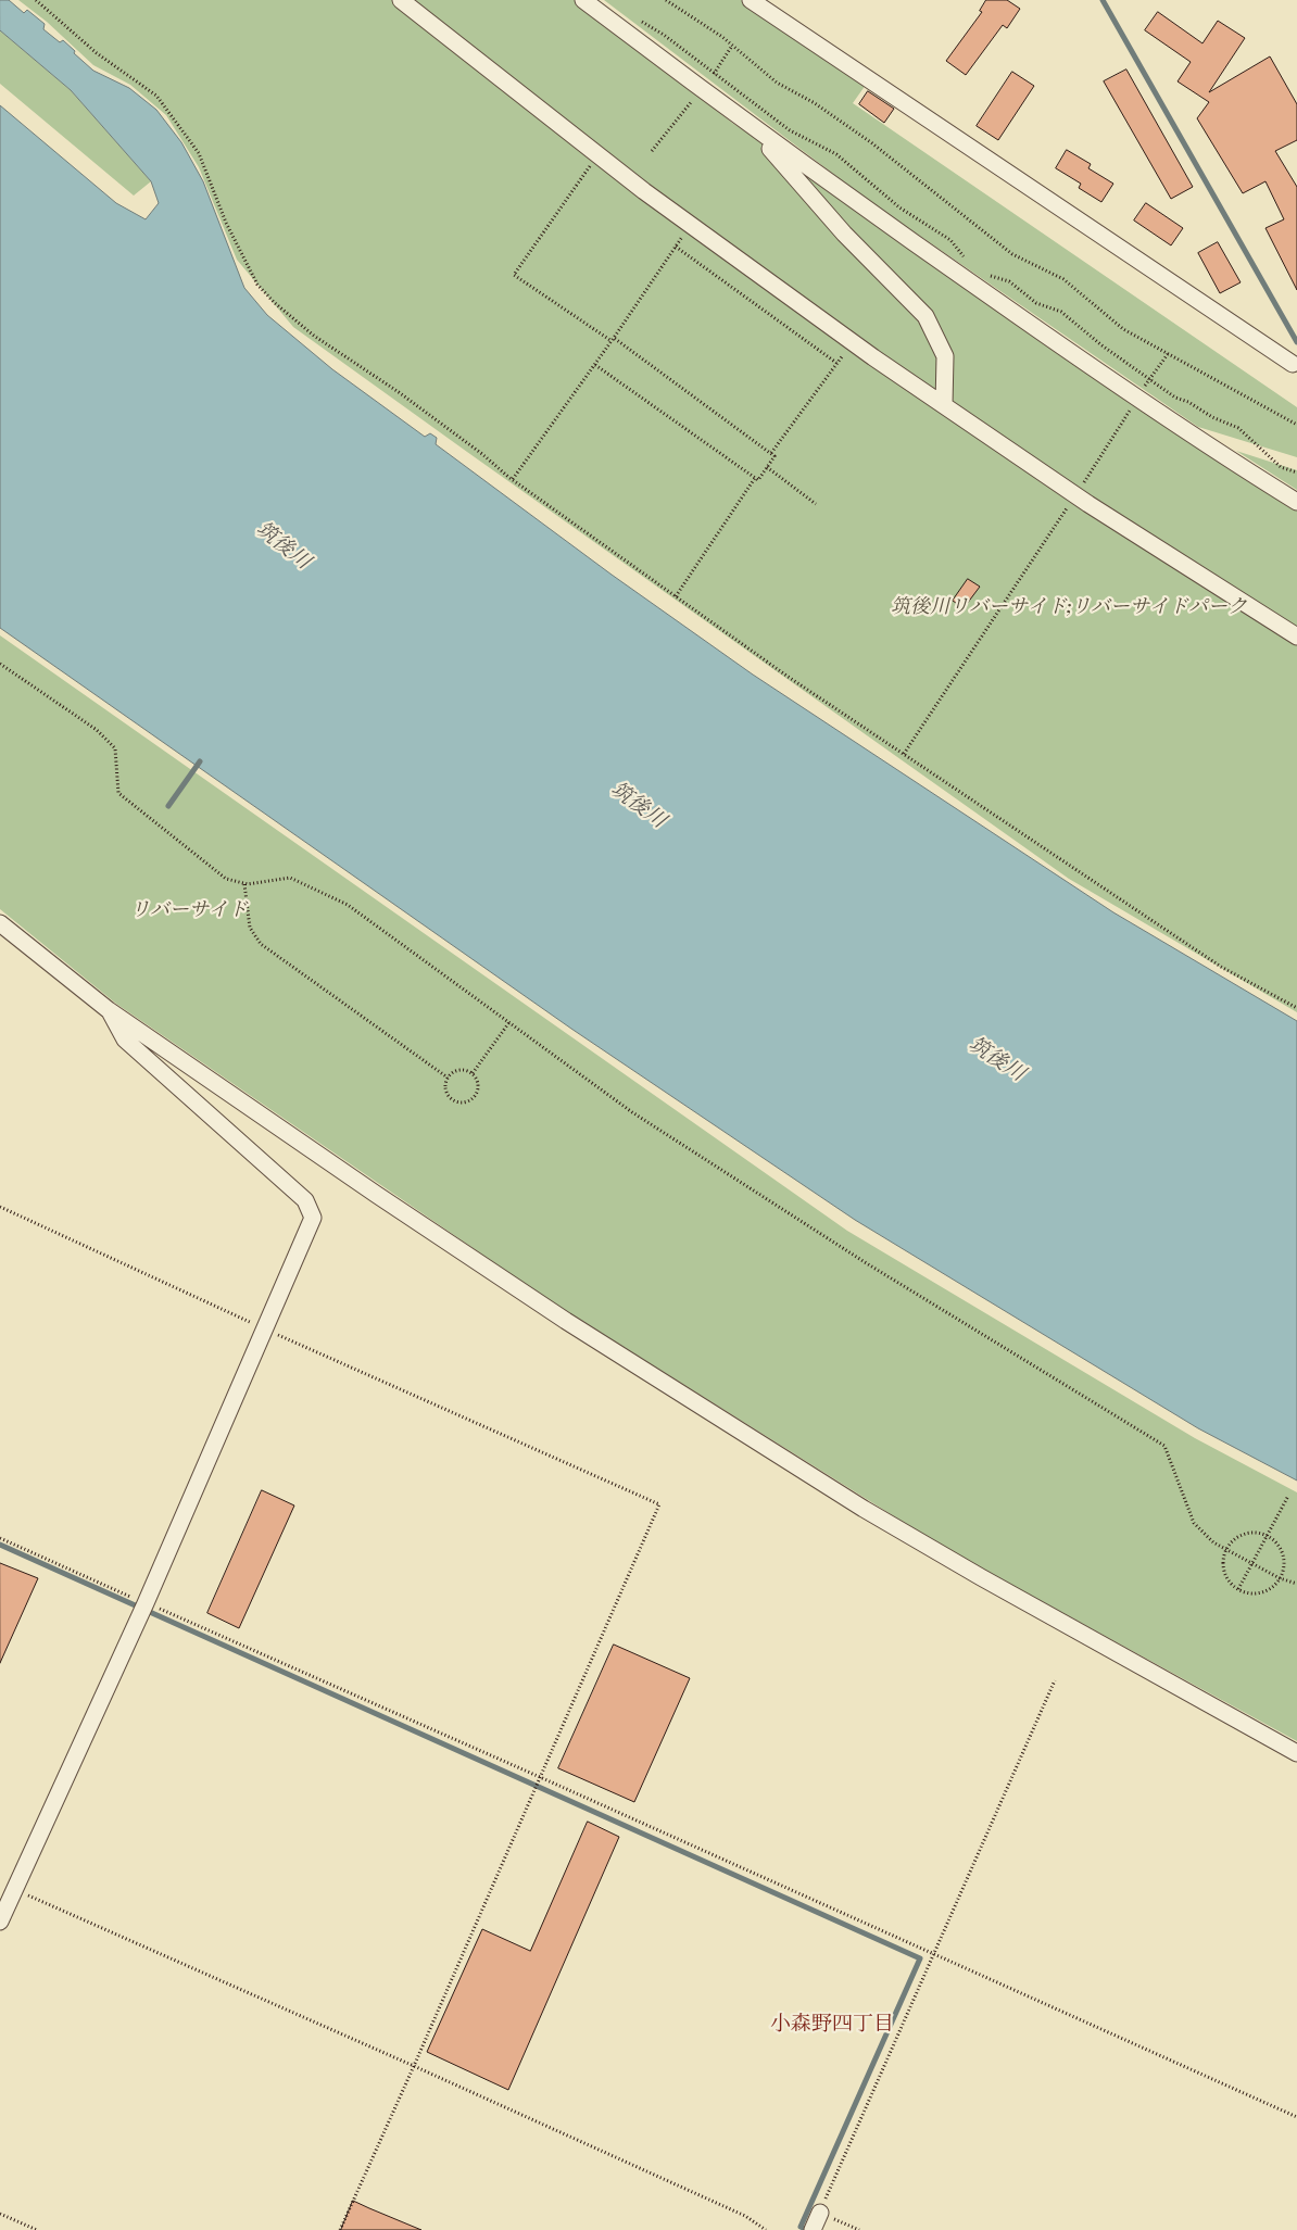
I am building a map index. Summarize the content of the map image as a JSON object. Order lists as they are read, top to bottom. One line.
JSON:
{"districts":["小森野四丁目"],"water":["筑後川"],"parks":["筑後川リバーサイド;リバーサイドパーク","リバーサイド"]}
